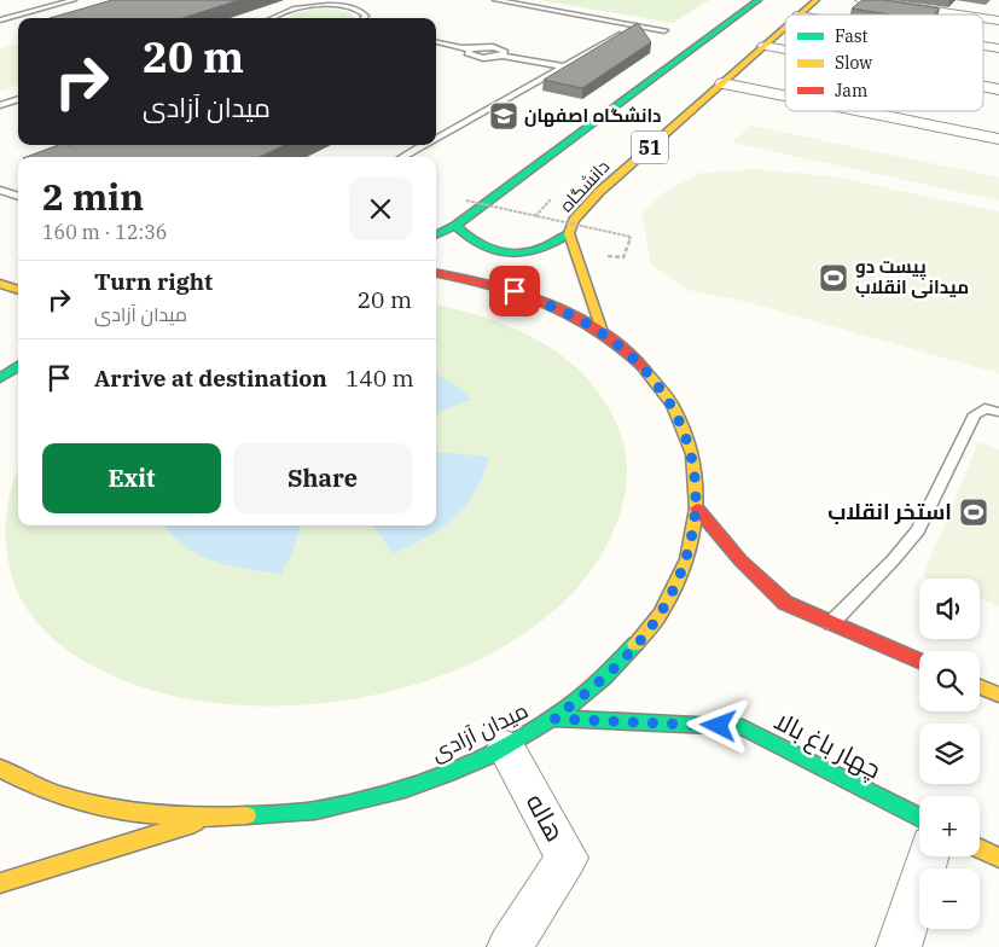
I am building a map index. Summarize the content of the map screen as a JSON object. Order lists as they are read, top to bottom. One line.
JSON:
{"streets":{"main road":["51","دانشگاه","میدان آزادی","چهار باغ بالا"],"street":["هاله"]},"crossings":[["دانشگاه","میدان آزادی"],["میدان آزادی","چهار باغ بالا"],["میدان آزادی","هاله"]],"places":{"school or university":["دانشگاه اصفهان"],"sports":["پیست دو میدانی انقلاب","استخر انقلاب"]},"legend":["Fast","Slow","Jam"],"page":{"turn":["20 m","میدان آزادی"],"heading":["2 min","160 m · 12:36"],"list":[{"name":"Turn right","note":"میدان آزادی","value":"20 m"},{"name":"Arrive at destination","value":"140 m"}],"buttons":["Exit","Share"],"map_buttons":["+","−"]}}
